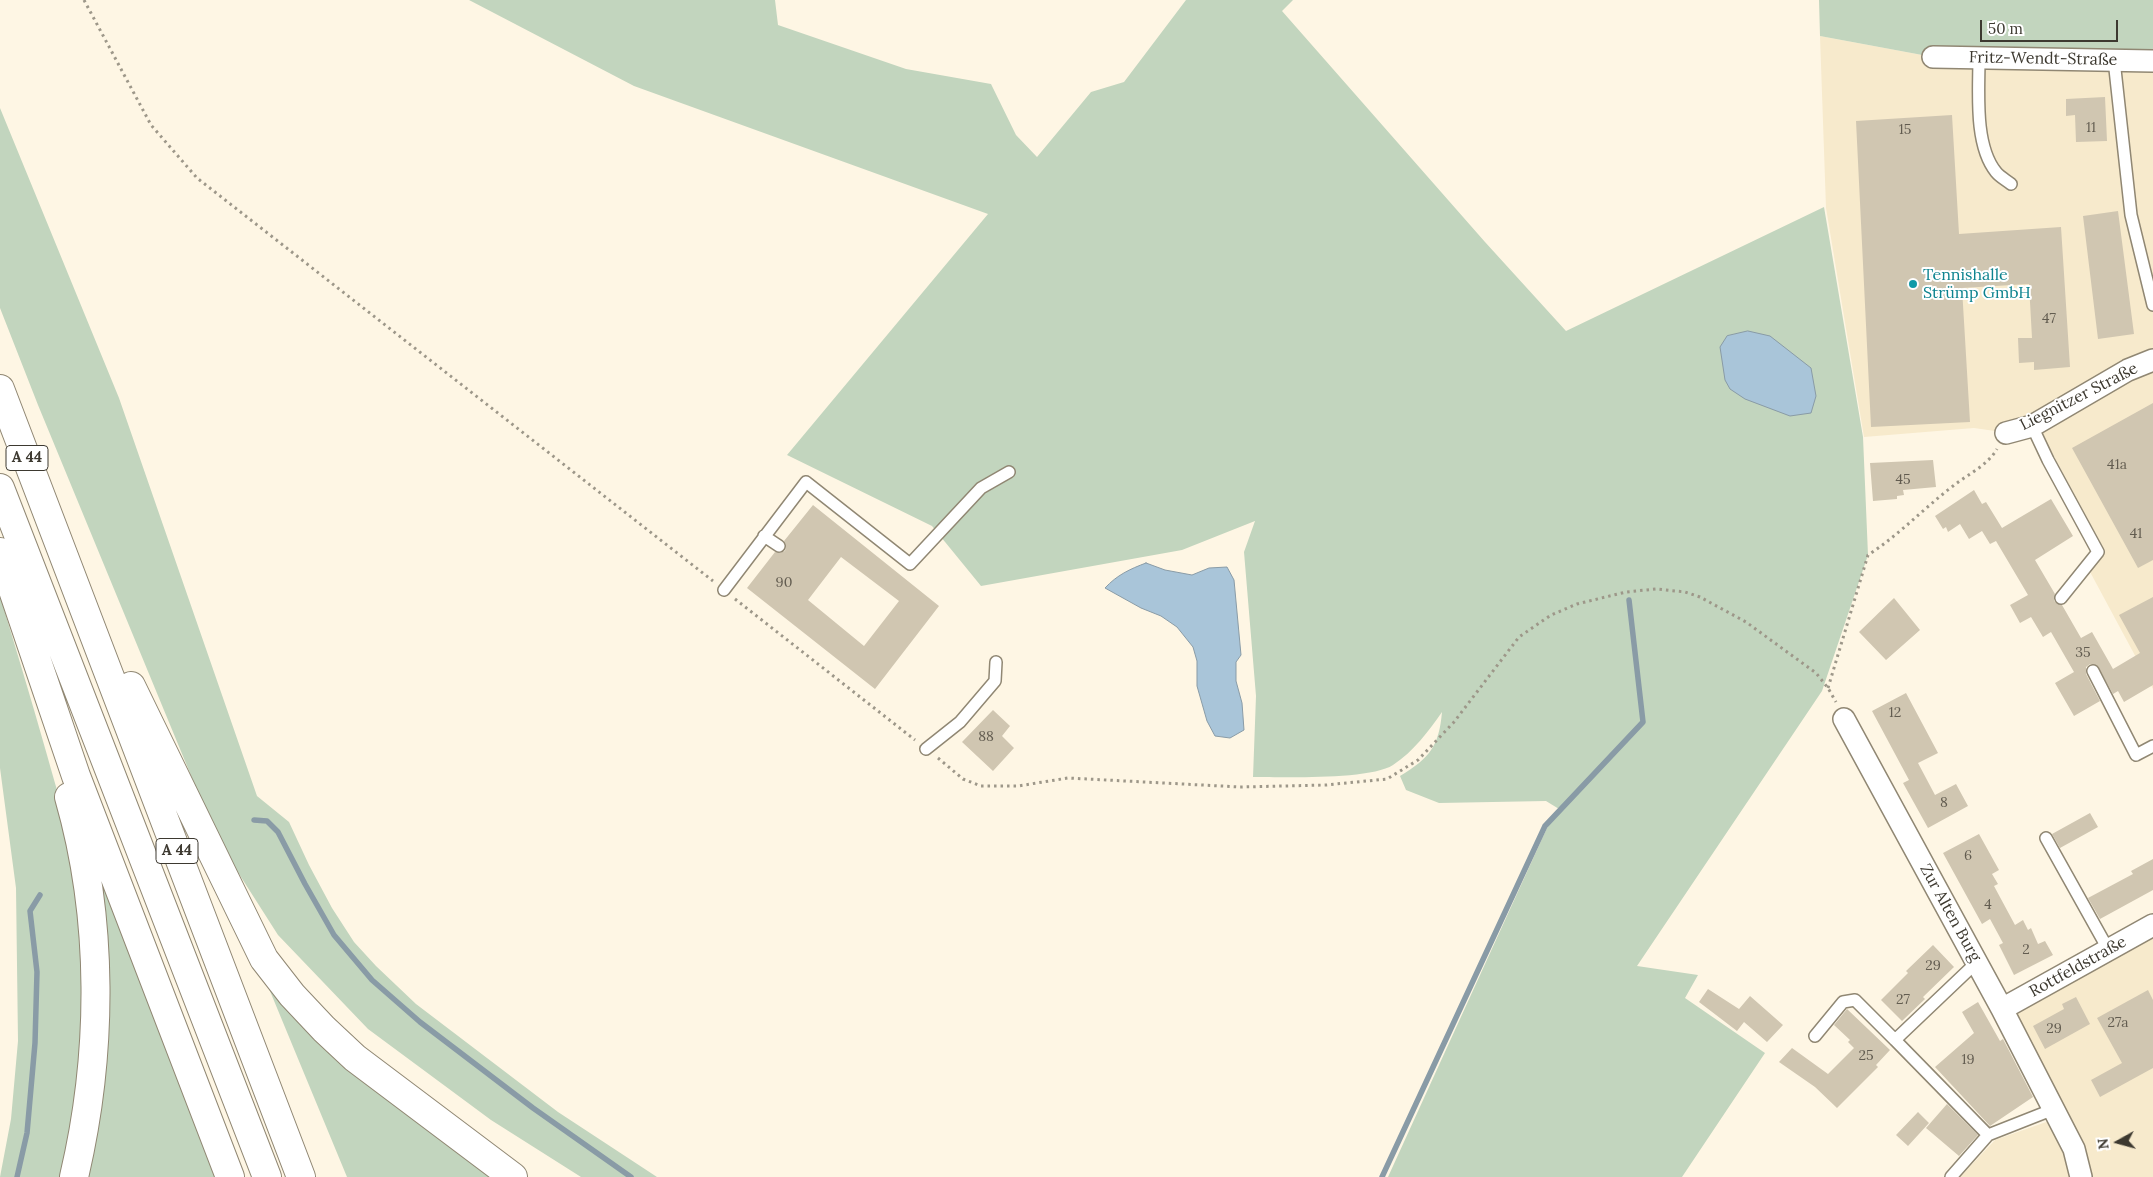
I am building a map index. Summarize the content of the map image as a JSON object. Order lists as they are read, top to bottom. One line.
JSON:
{"streets":{"highway":["A 44"],"street":["Fritz-Wendt-Straße","Liegnitzer Straße","Zur Alten Burg","Rottfeldstraße"]},"crossings":[["Zur Alten Burg","Rottfeldstraße"]],"places":["Tennishalle Strümp GmbH"],"house_numbers":["11","15","47","41a","45","41","90","35","12","88","8","6","4","2","29","27","27a","29","25","19"],"scale_bar":"50 m","north":"left"}
